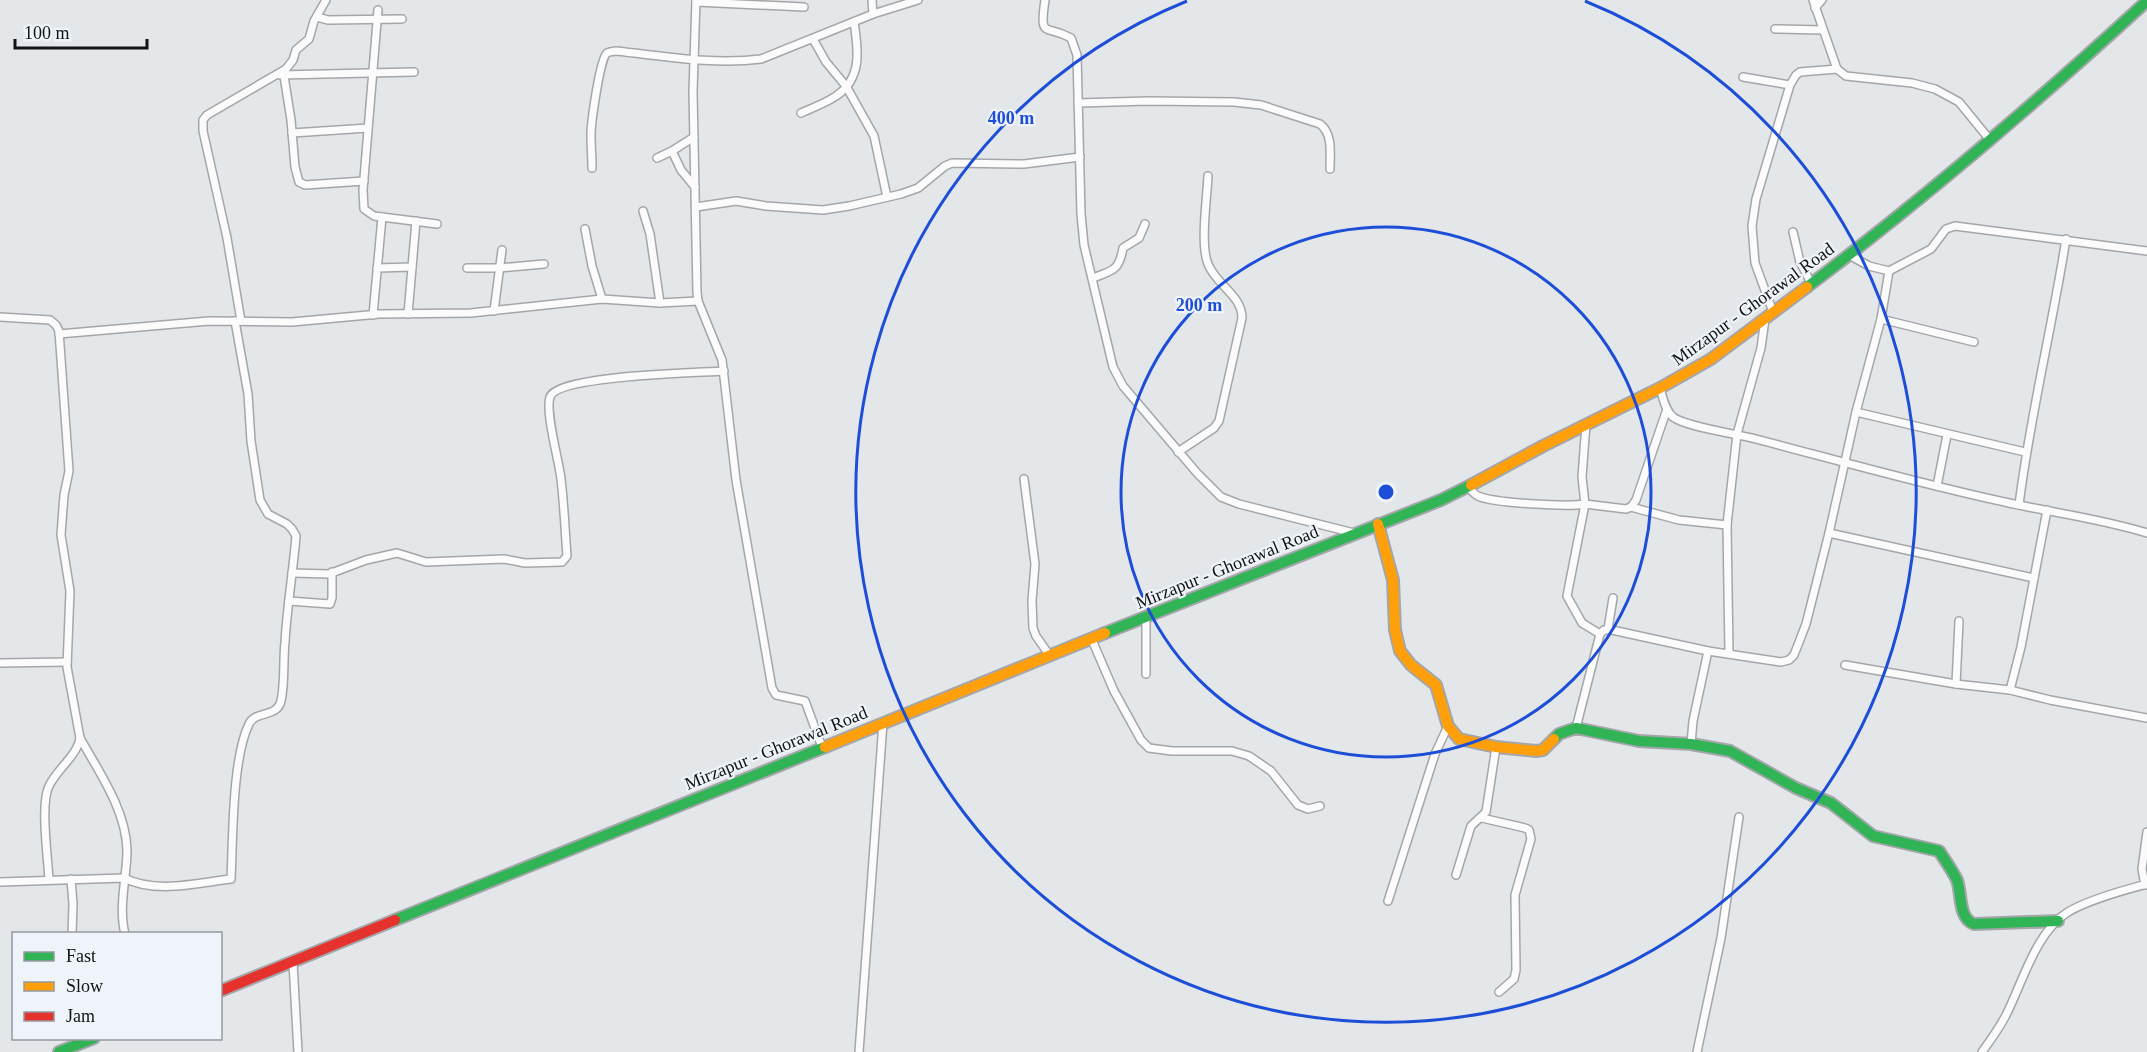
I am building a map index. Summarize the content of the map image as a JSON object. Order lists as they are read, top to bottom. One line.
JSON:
{"streets":{"main road":["Mirzapur - Ghorawal Road"]},"legend":["Fast","Slow","Jam"],"scale_bar":"100 m","rings":["400 m","200 m"]}
